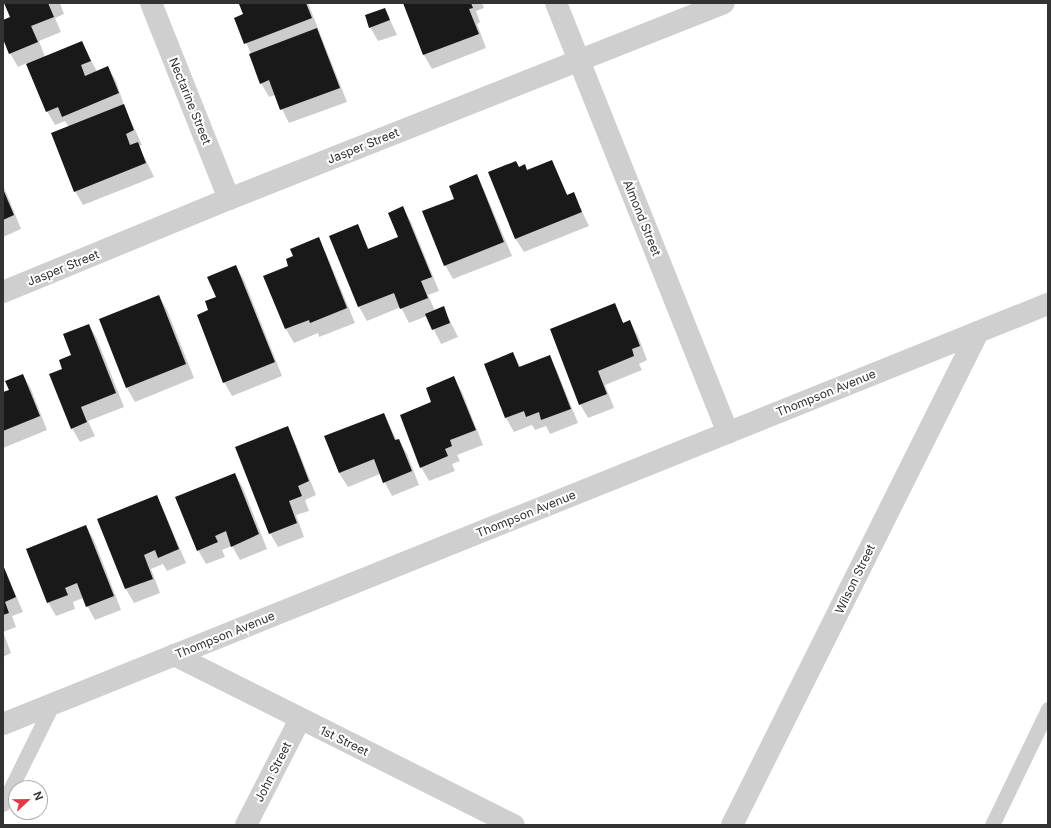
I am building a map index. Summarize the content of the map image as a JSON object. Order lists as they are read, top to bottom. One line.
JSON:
{"streets":{"street":["Nectarine Street","Jasper Street","Almond Street","Thompson Avenue","Wilson Street","1st Street","John Street"]},"crossings":[["Nectarine Street","Jasper Street"],["Jasper Street","Almond Street"],["Almond Street","Thompson Avenue"],["Thompson Avenue","Wilson Street"],["Thompson Avenue","1st Street"],["1st Street","John Street"]],"north":"right"}
